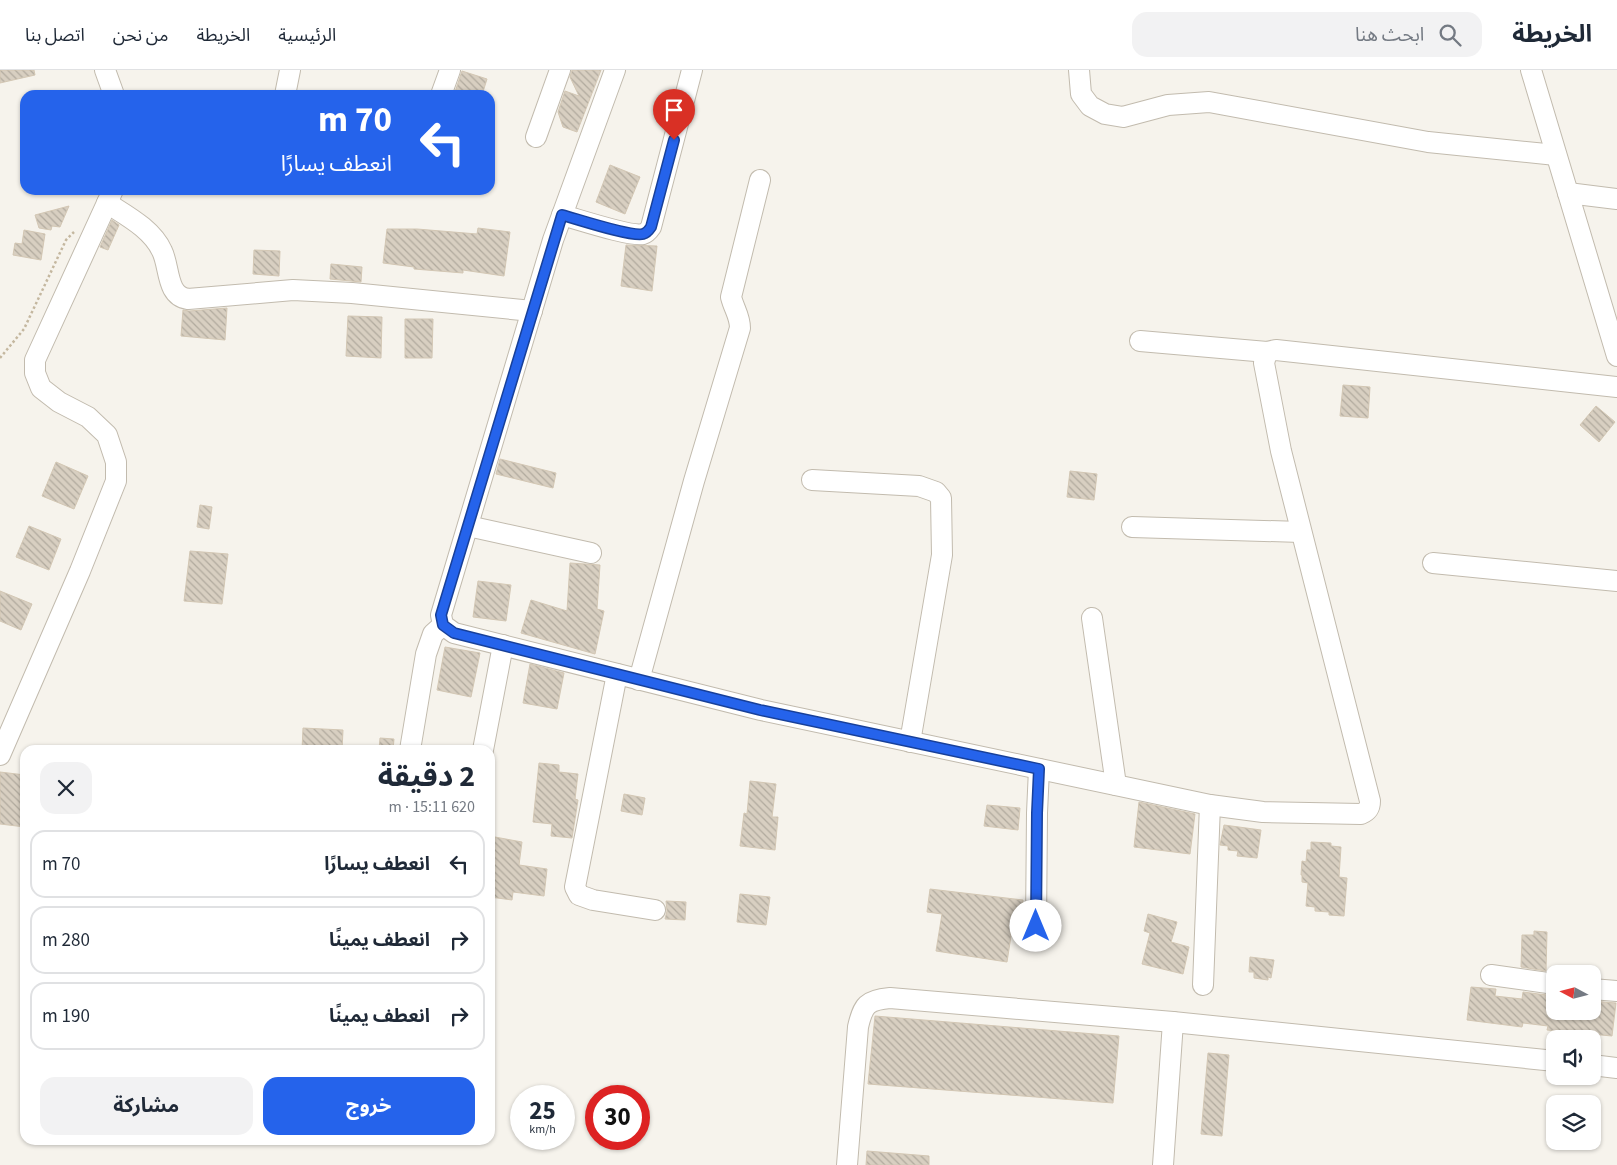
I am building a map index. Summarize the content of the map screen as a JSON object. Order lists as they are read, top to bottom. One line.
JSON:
{"north":"left","page":{"header":"الخريطة","search":"ابحث هنا","nav":["الرئيسية","الخريطة","من نحن","اتصل بنا"],"turn":["70 m","انعطف يسارًا"],"heading":["2 دقيقة","620 m · 15:11"],"list":[{"name":"انعطف يسارًا","value":"70 m"},{"name":"انعطف يمينًا","value":"280 m"},{"name":"انعطف يمينًا","value":"190 m"}],"buttons":["خروج","مشاركة"],"speed":"25 km/h","limit":"30"}}
